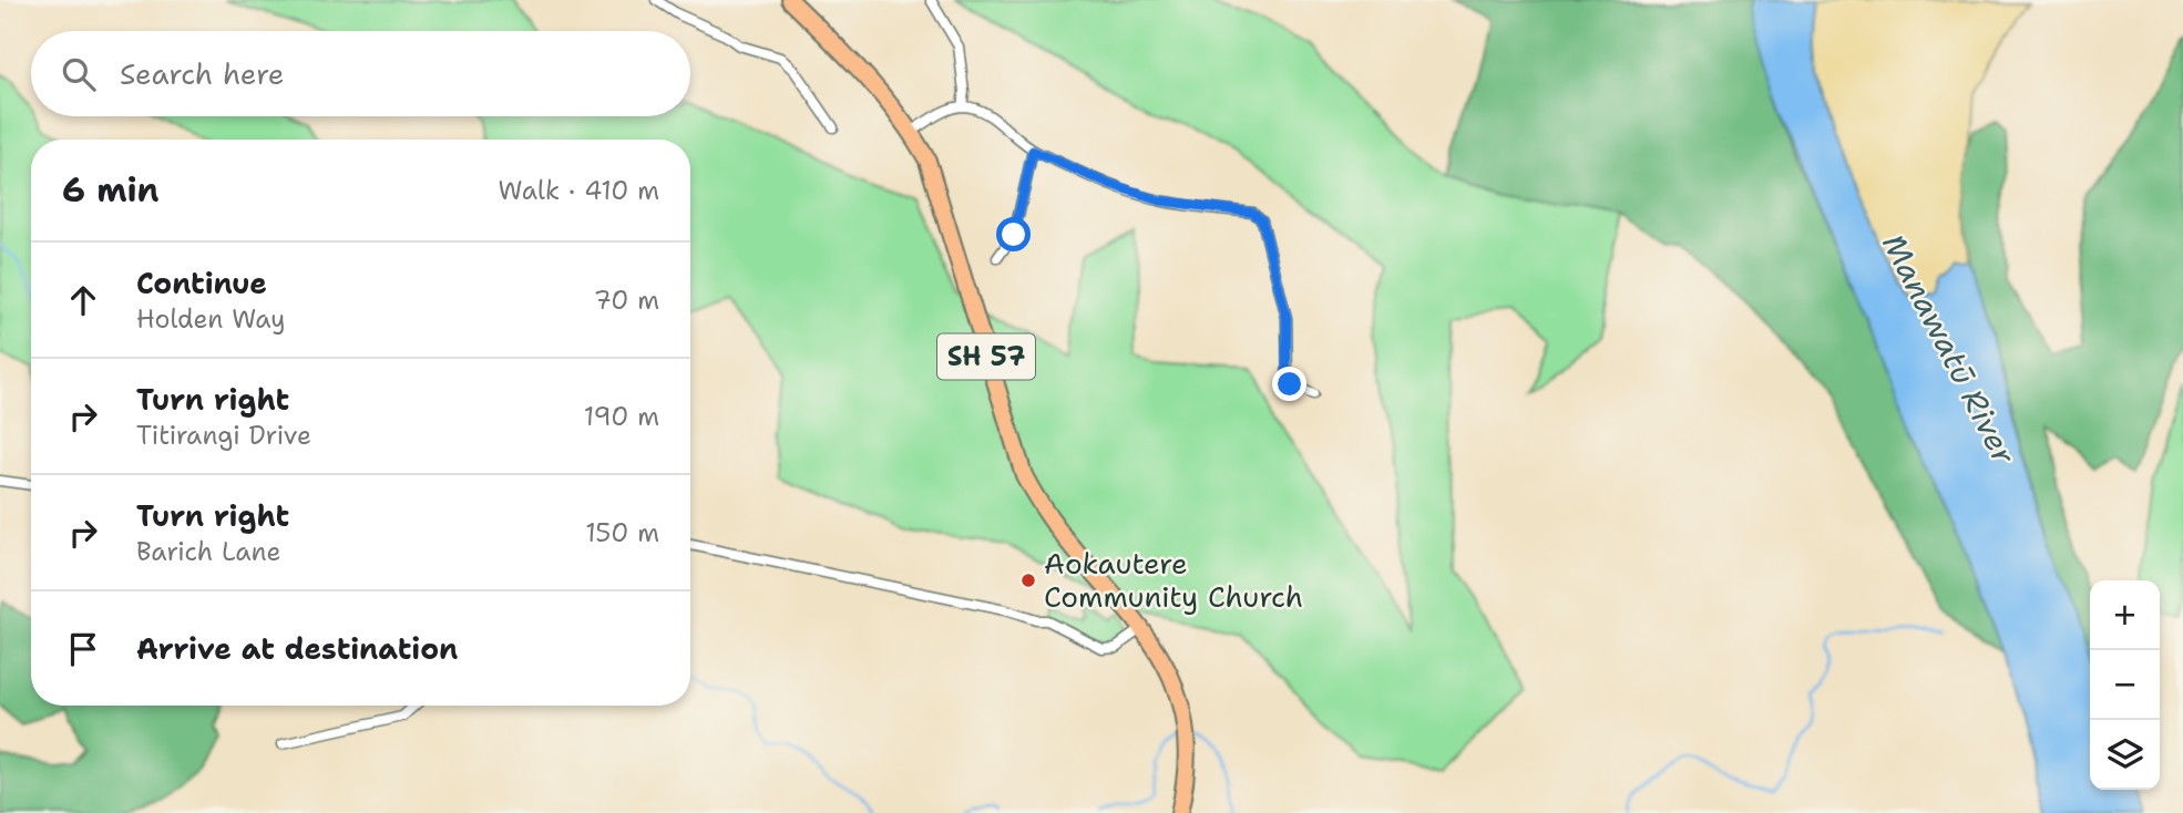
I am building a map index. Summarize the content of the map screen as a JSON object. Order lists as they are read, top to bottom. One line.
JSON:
{"streets":{"highway":["SH 57"]},"water":["Manawatū River"],"places":["Aokautere Community Church"],"page":{"search":"Search here","heading":["6 min","Walk · 410 m"],"list":[["Continue","Holden Way","70 m"],["Turn right","Titirangi Drive","190 m"],["Turn right","Barich Lane","150 m"],"Arrive at destination"],"map_buttons":["+","−"]}}
